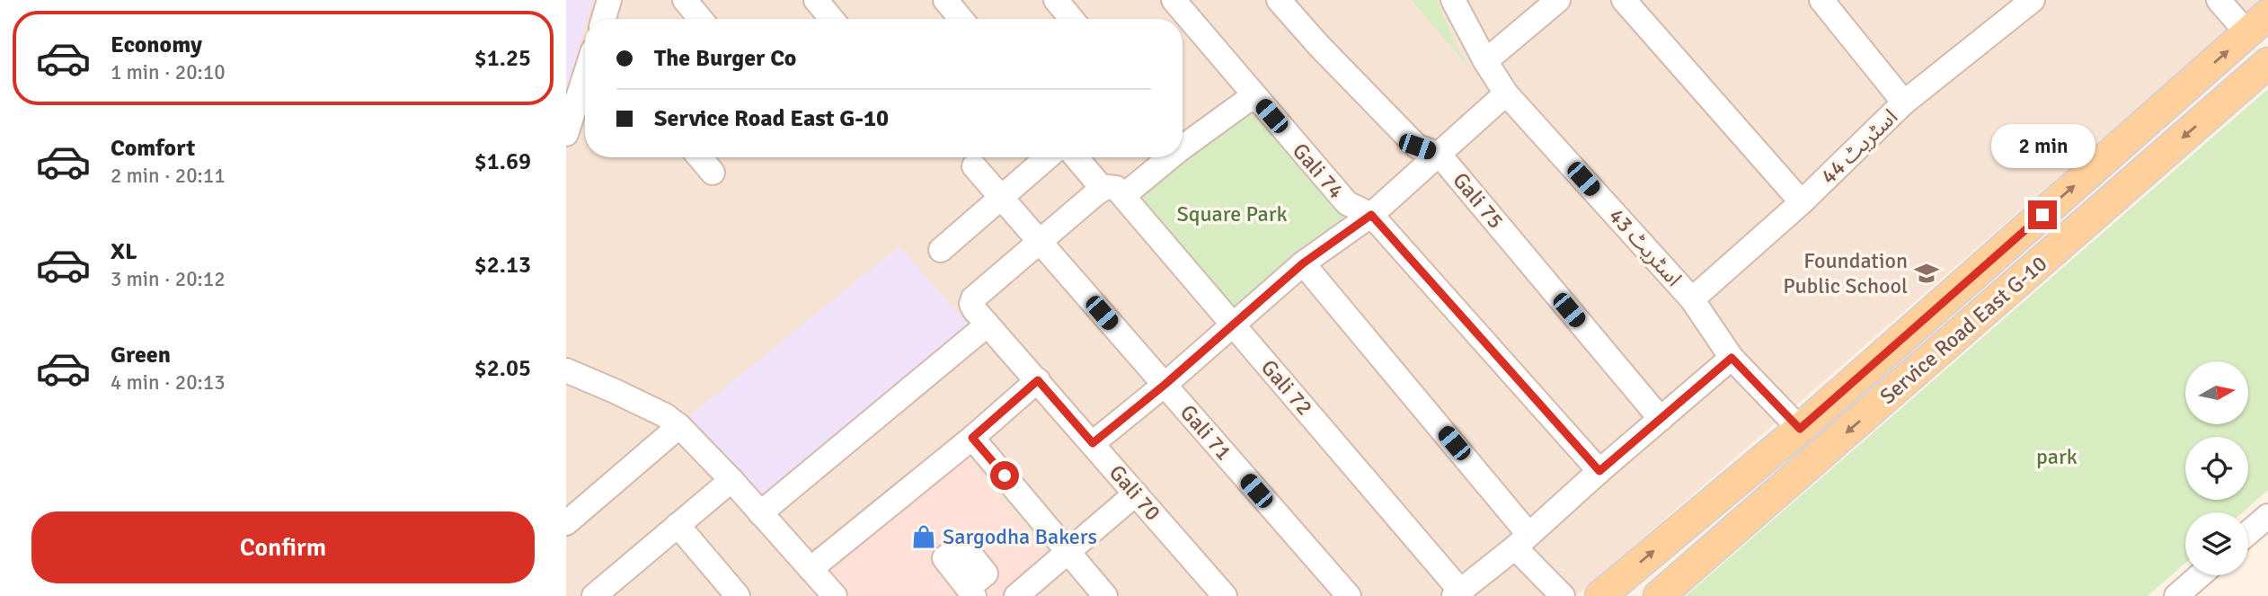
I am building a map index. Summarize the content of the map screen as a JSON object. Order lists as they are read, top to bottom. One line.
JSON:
{"streets":{"main road":["Service Road East G-10"],"street":["اسٹریٹ 44","Gali 74","Gali 75","اسٹریٹ 43","Gali 72","Gali 71","Gali 70"]},"crossings":[["اسٹریٹ 44","اسٹریٹ 43"],["اسٹریٹ 43","Service Road East G-10"],["Gali 71","Gali 70"]],"parks":["Square Park","park"],"places":{"school or university":["Foundation Public School"],"shop":["Sargodha Bakers"]},"north":"right","page":{"list":[{"name":"Economy","note":"1 min · 20:10","value":"$1.25"},{"name":"Comfort","note":"2 min · 20:11","value":"$1.69"},{"name":"XL","note":"3 min · 20:12","value":"$2.13"},{"name":"Green","note":"4 min · 20:13","value":"$2.05"}],"banner":["The Burger Co","Service Road East G-10"],"bubble":"2 min","buttons":"Confirm"}}
